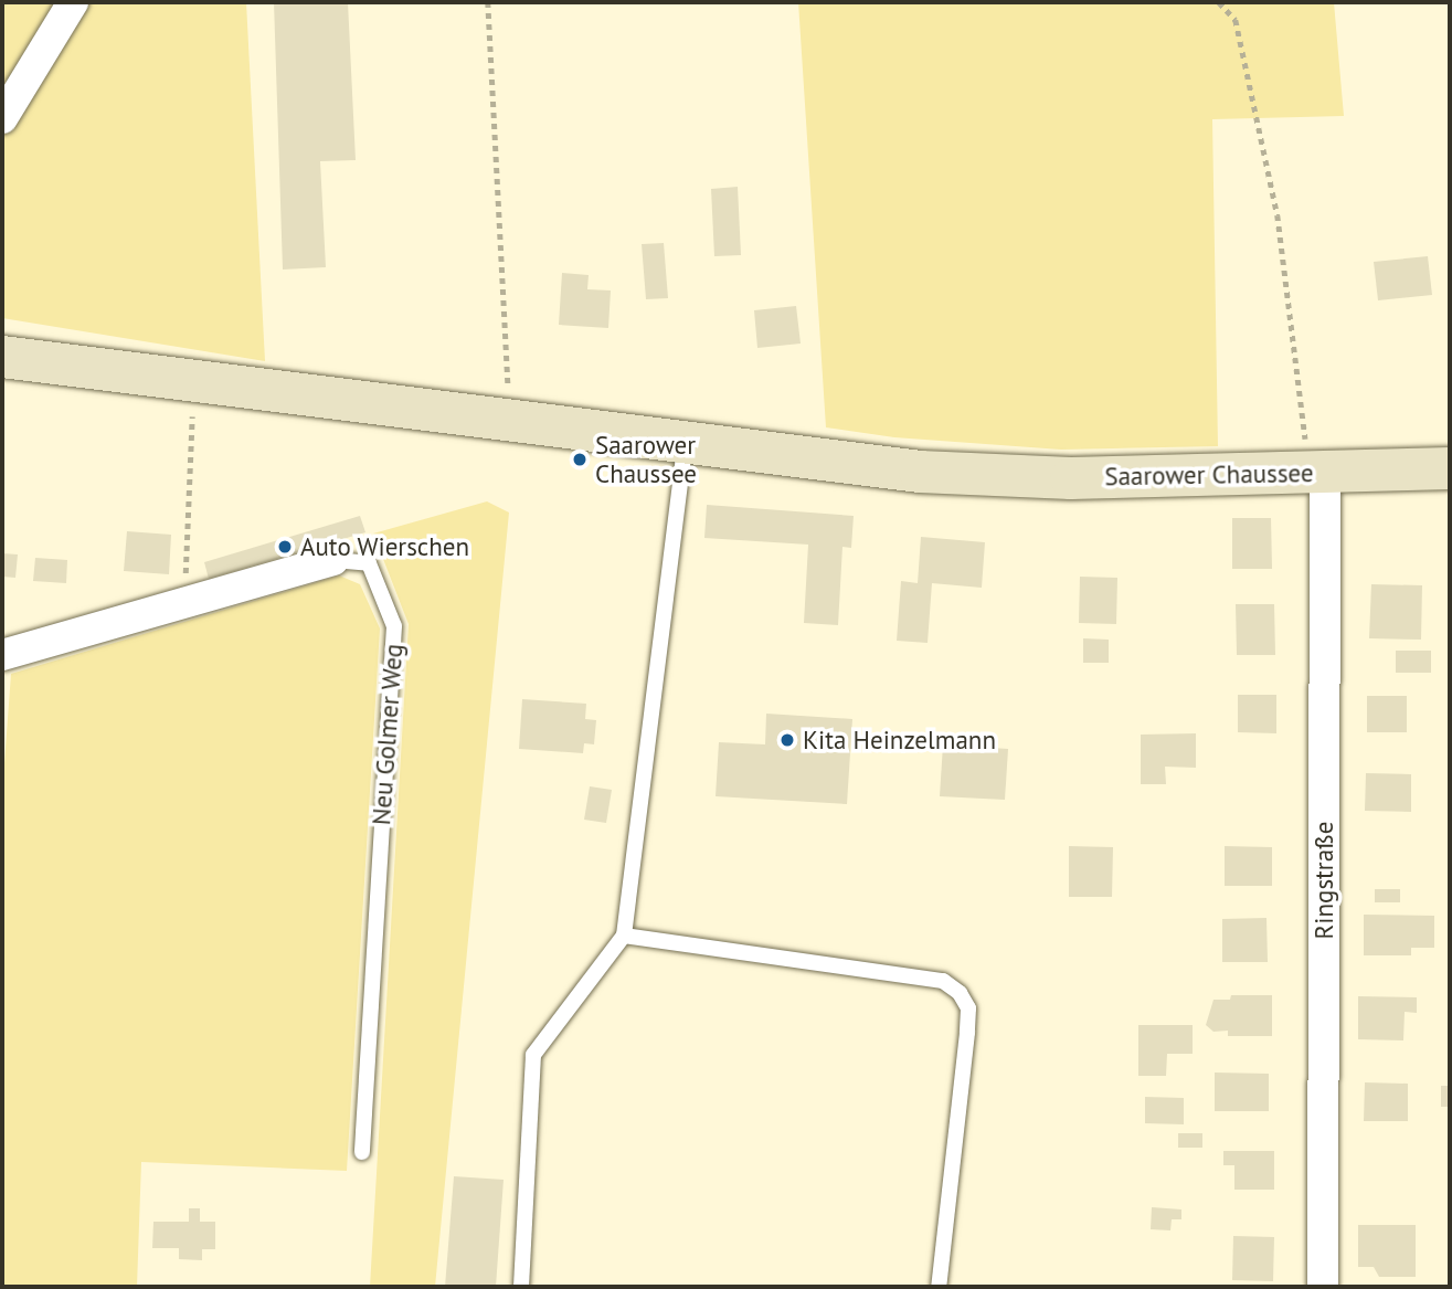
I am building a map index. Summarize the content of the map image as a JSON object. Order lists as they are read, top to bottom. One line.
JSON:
{"streets":{"main road":["Saarower Chaussee"],"street":["Neu Golmer Weg","Ringstraße"]},"crossings":[["Saarower Chaussee","Ringstraße"]],"places":["Saarower Chaussee","Auto Wierschen","Kita Heinzelmann"]}
